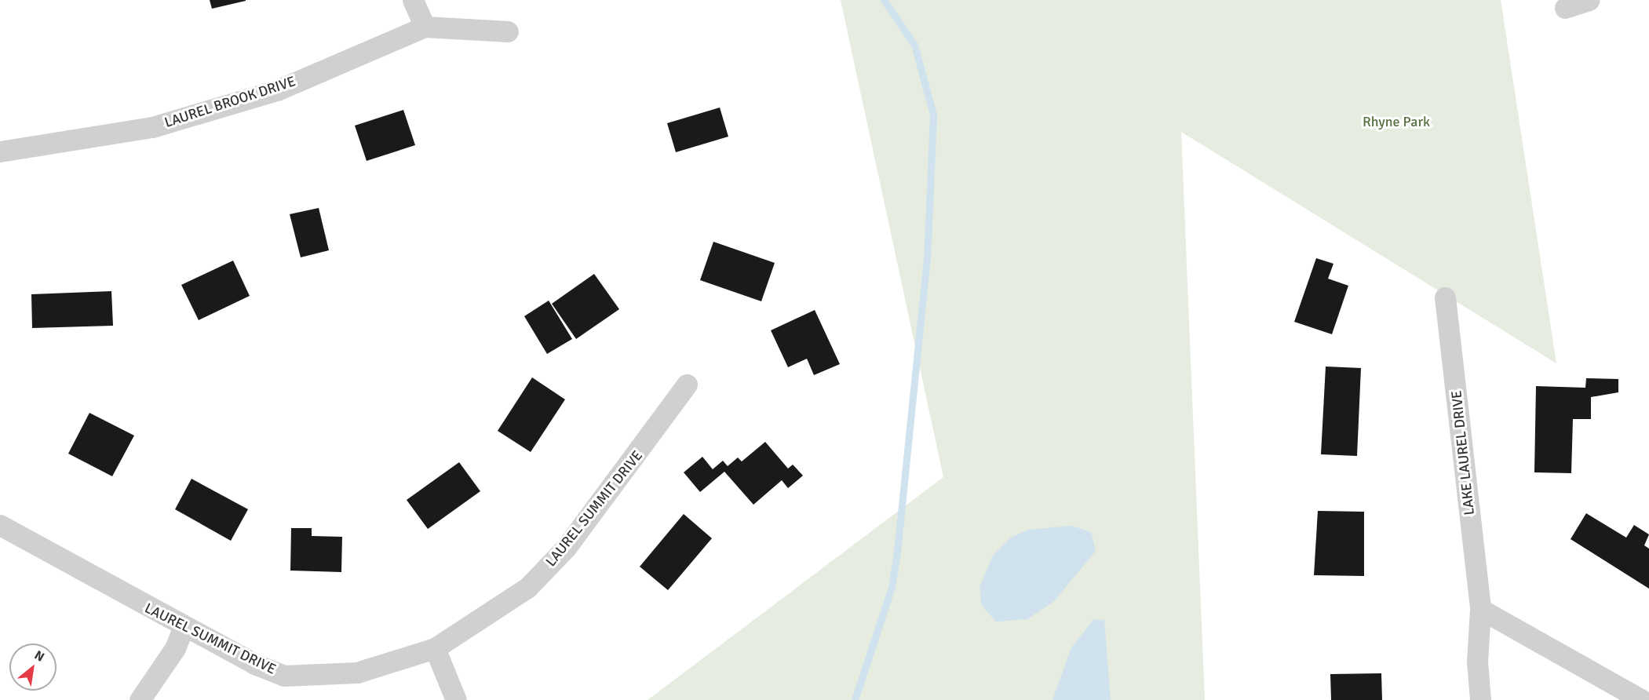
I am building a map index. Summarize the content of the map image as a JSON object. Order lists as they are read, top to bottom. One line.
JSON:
{"streets":{"street":["LAUREL BROOK DRIVE","LAKE LAUREL DRIVE","LAUREL SUMMIT DRIVE"]},"parks":["Rhyne Park"],"north":"top right"}
